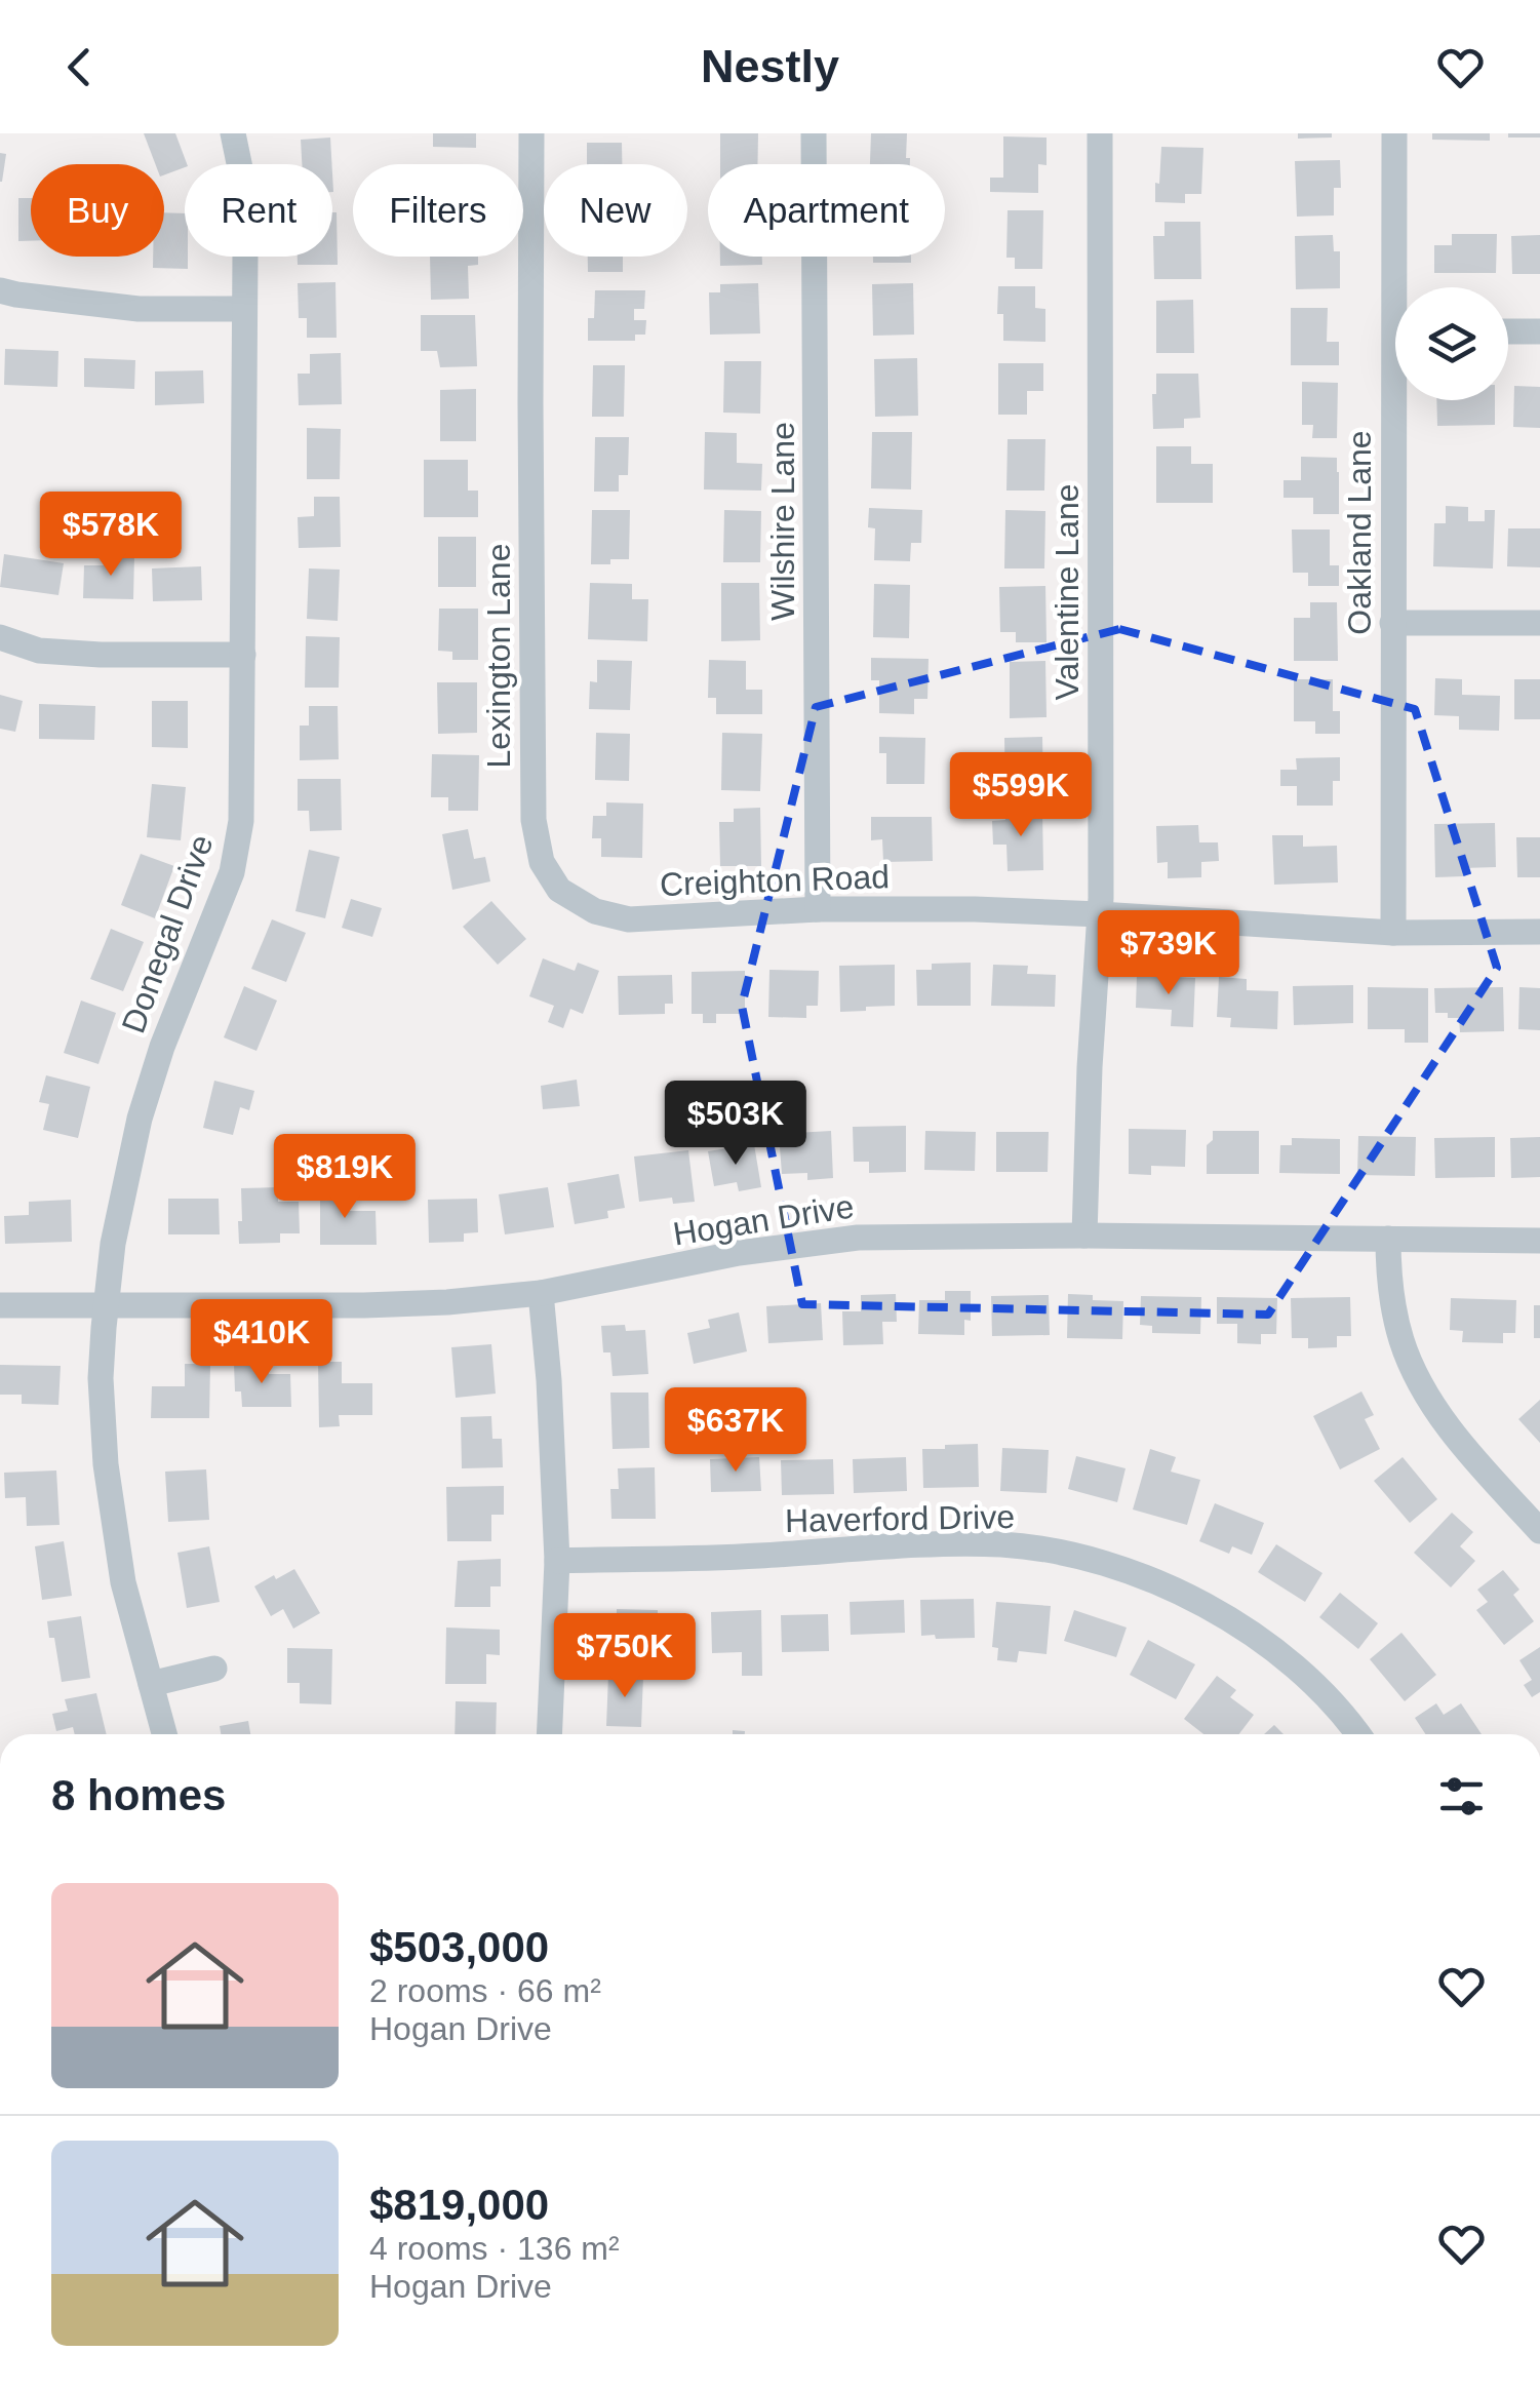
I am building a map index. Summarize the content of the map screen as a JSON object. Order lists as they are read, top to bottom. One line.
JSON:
{"streets":{"street":["Wilshire Lane","Oakland Lane","Valentine Lane","Lexington Lane","Creighton Road","Donegal Drive","Hogan Drive","Haverford Drive"]},"crossings":[["Wilshire Lane","Creighton Road"],["Oakland Lane","Creighton Road"],["Valentine Lane","Creighton Road"],["Valentine Lane","Hogan Drive"],["Lexington Lane","Creighton Road"],["Donegal Drive","Hogan Drive"]],"page":{"header":"Nestly","chip":["Buy","Rent","Filters","New","Apartment"],"price":["$578K","$599K","$739K","$503K","$819K","$410K","$637K","$750K"],"heading":"8 homes","list":[{"name":"$503,000","note":"2 rooms · 66 m² · Hogan Drive"},{"name":"$819,000","note":"4 rooms · 136 m² · Hogan Drive"}]}}
